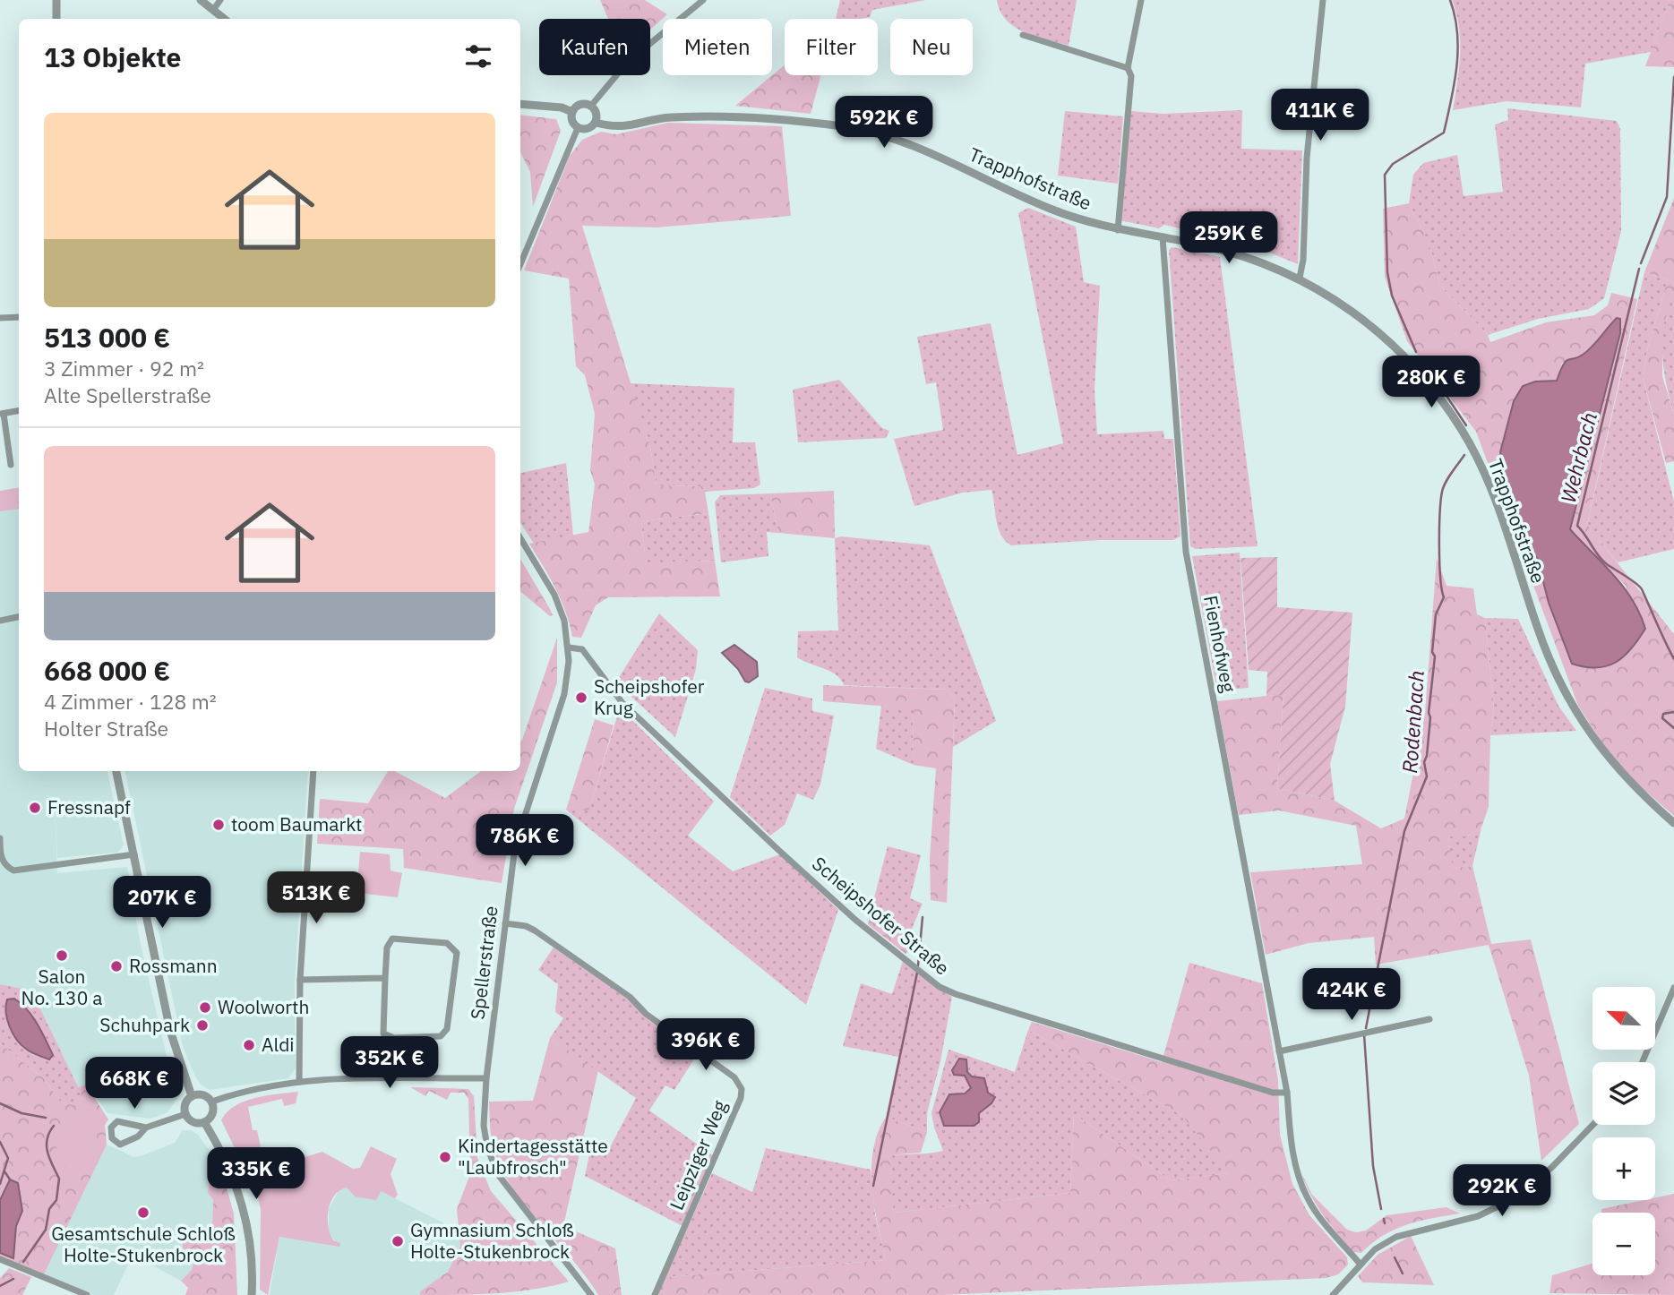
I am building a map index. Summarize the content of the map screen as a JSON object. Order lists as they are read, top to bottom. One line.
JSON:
{"streets":{"street":["Trapphofstraße","Fienhofweg","Scheipshofer Straße","Spellerstraße","Leipziger Weg"]},"crossings":[["Trapphofstraße","Fienhofweg"],["Fienhofweg","Scheipshofer Straße"],["Scheipshofer Straße","Spellerstraße"],["Spellerstraße","Leipziger Weg"]],"water":["Wehrbach","Rodenbach"],"places":["Scheipshofer Krug","Fressnapf","toom Baumarkt","Salon No. 130 a","Rossmann","Woolworth","Schuhpark","Aldi","Kindertagesstätte \"Laubfrosch\"","Gesamtschule Schloß Holte-Stukenbrock","Gymnasium Schloß Holte-Stukenbrock"],"north":"top left","page":{"chip":["Kaufen","Mieten","Filter","Neu"],"heading":"13 Objekte","price":["411K €","592K €","259K €","280K €","786K €","513K €","207K €","424K €","396K €","352K €","668K €","335K €","292K €"],"list":[{"name":"513 000 €","note":"3 Zimmer · 92 m² · Alte Spellerstraße"},{"name":"668 000 €","note":"4 Zimmer · 128 m² · Holter Straße"}],"map_buttons":["+","−"]}}
